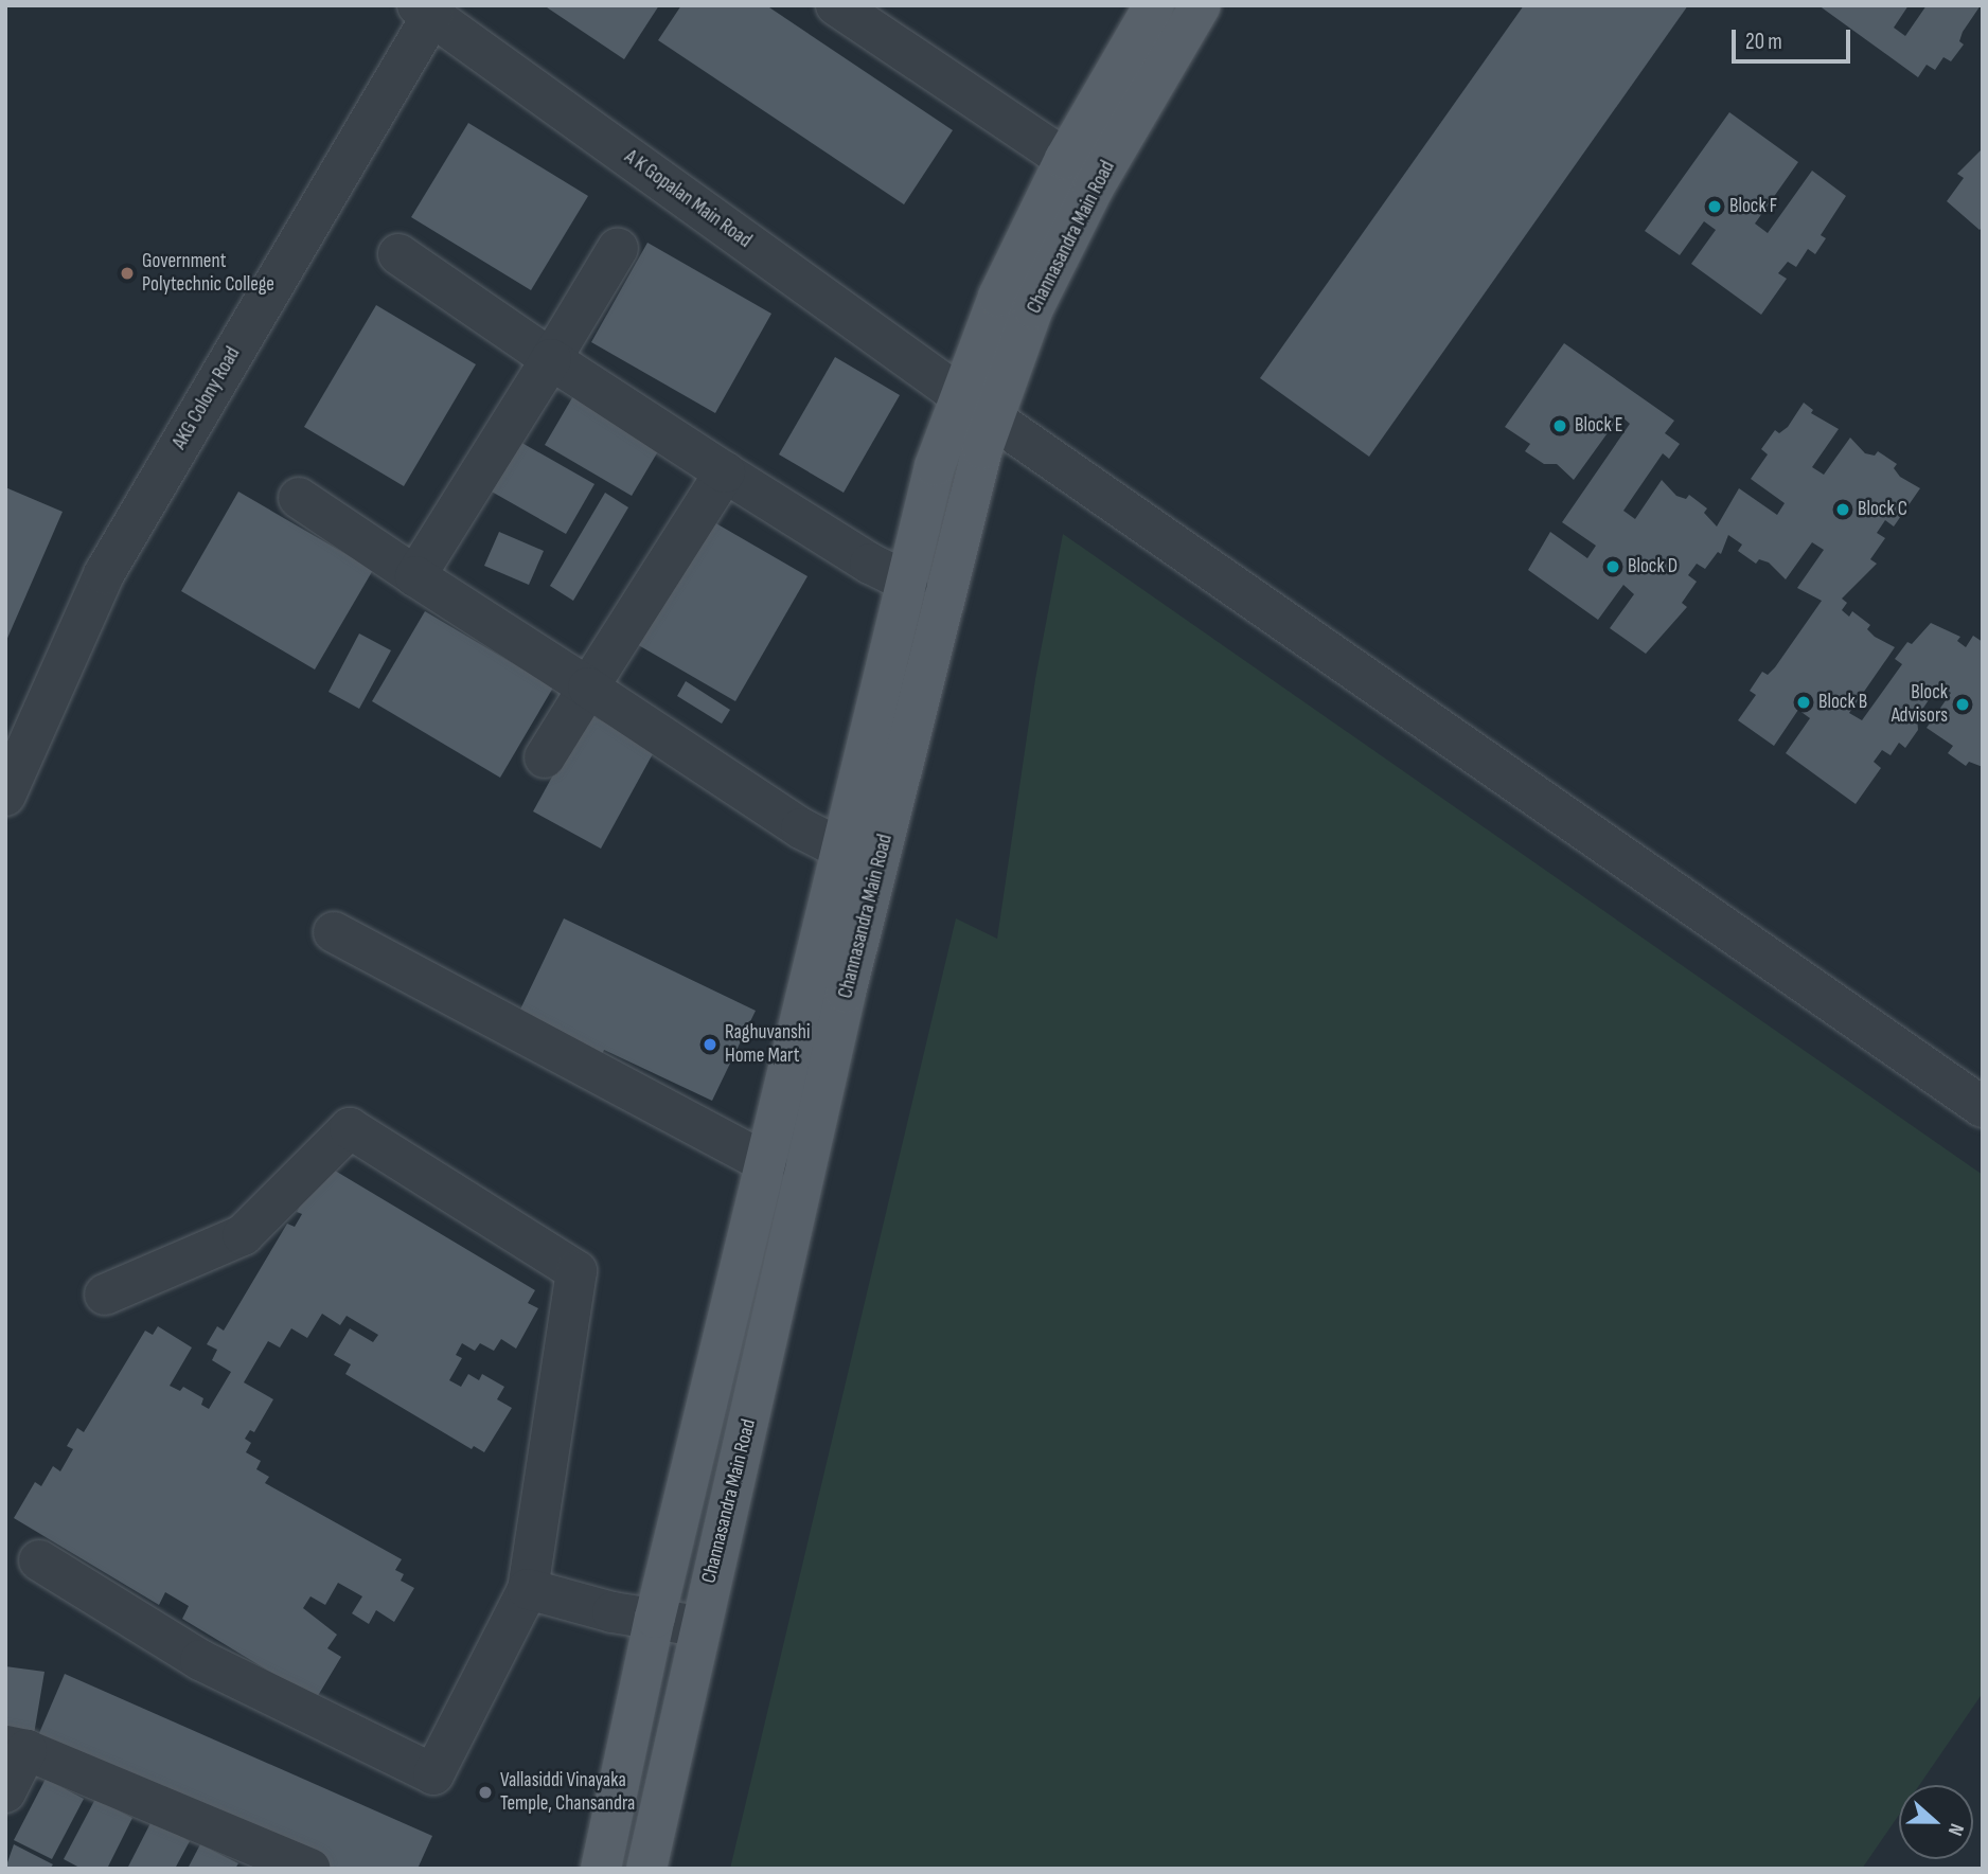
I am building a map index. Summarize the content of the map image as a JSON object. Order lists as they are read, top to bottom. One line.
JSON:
{"streets":{"main road":["Channasandra Main Road"],"street":["A K Gopalan Main Road","AKG Colony Road"]},"crossings":[["A K Gopalan Main Road","Channasandra Main Road"],["A K Gopalan Main Road","AKG Colony Road"]],"places":["Block F","Government Polytechnic College","Block E","Block C","Block D","Block B","Block Advisors","Raghuvanshi Home Mart","Vallasiddi Vinayaka Temple, Chansandra"],"scale_bar":"20 m","north":"right"}
